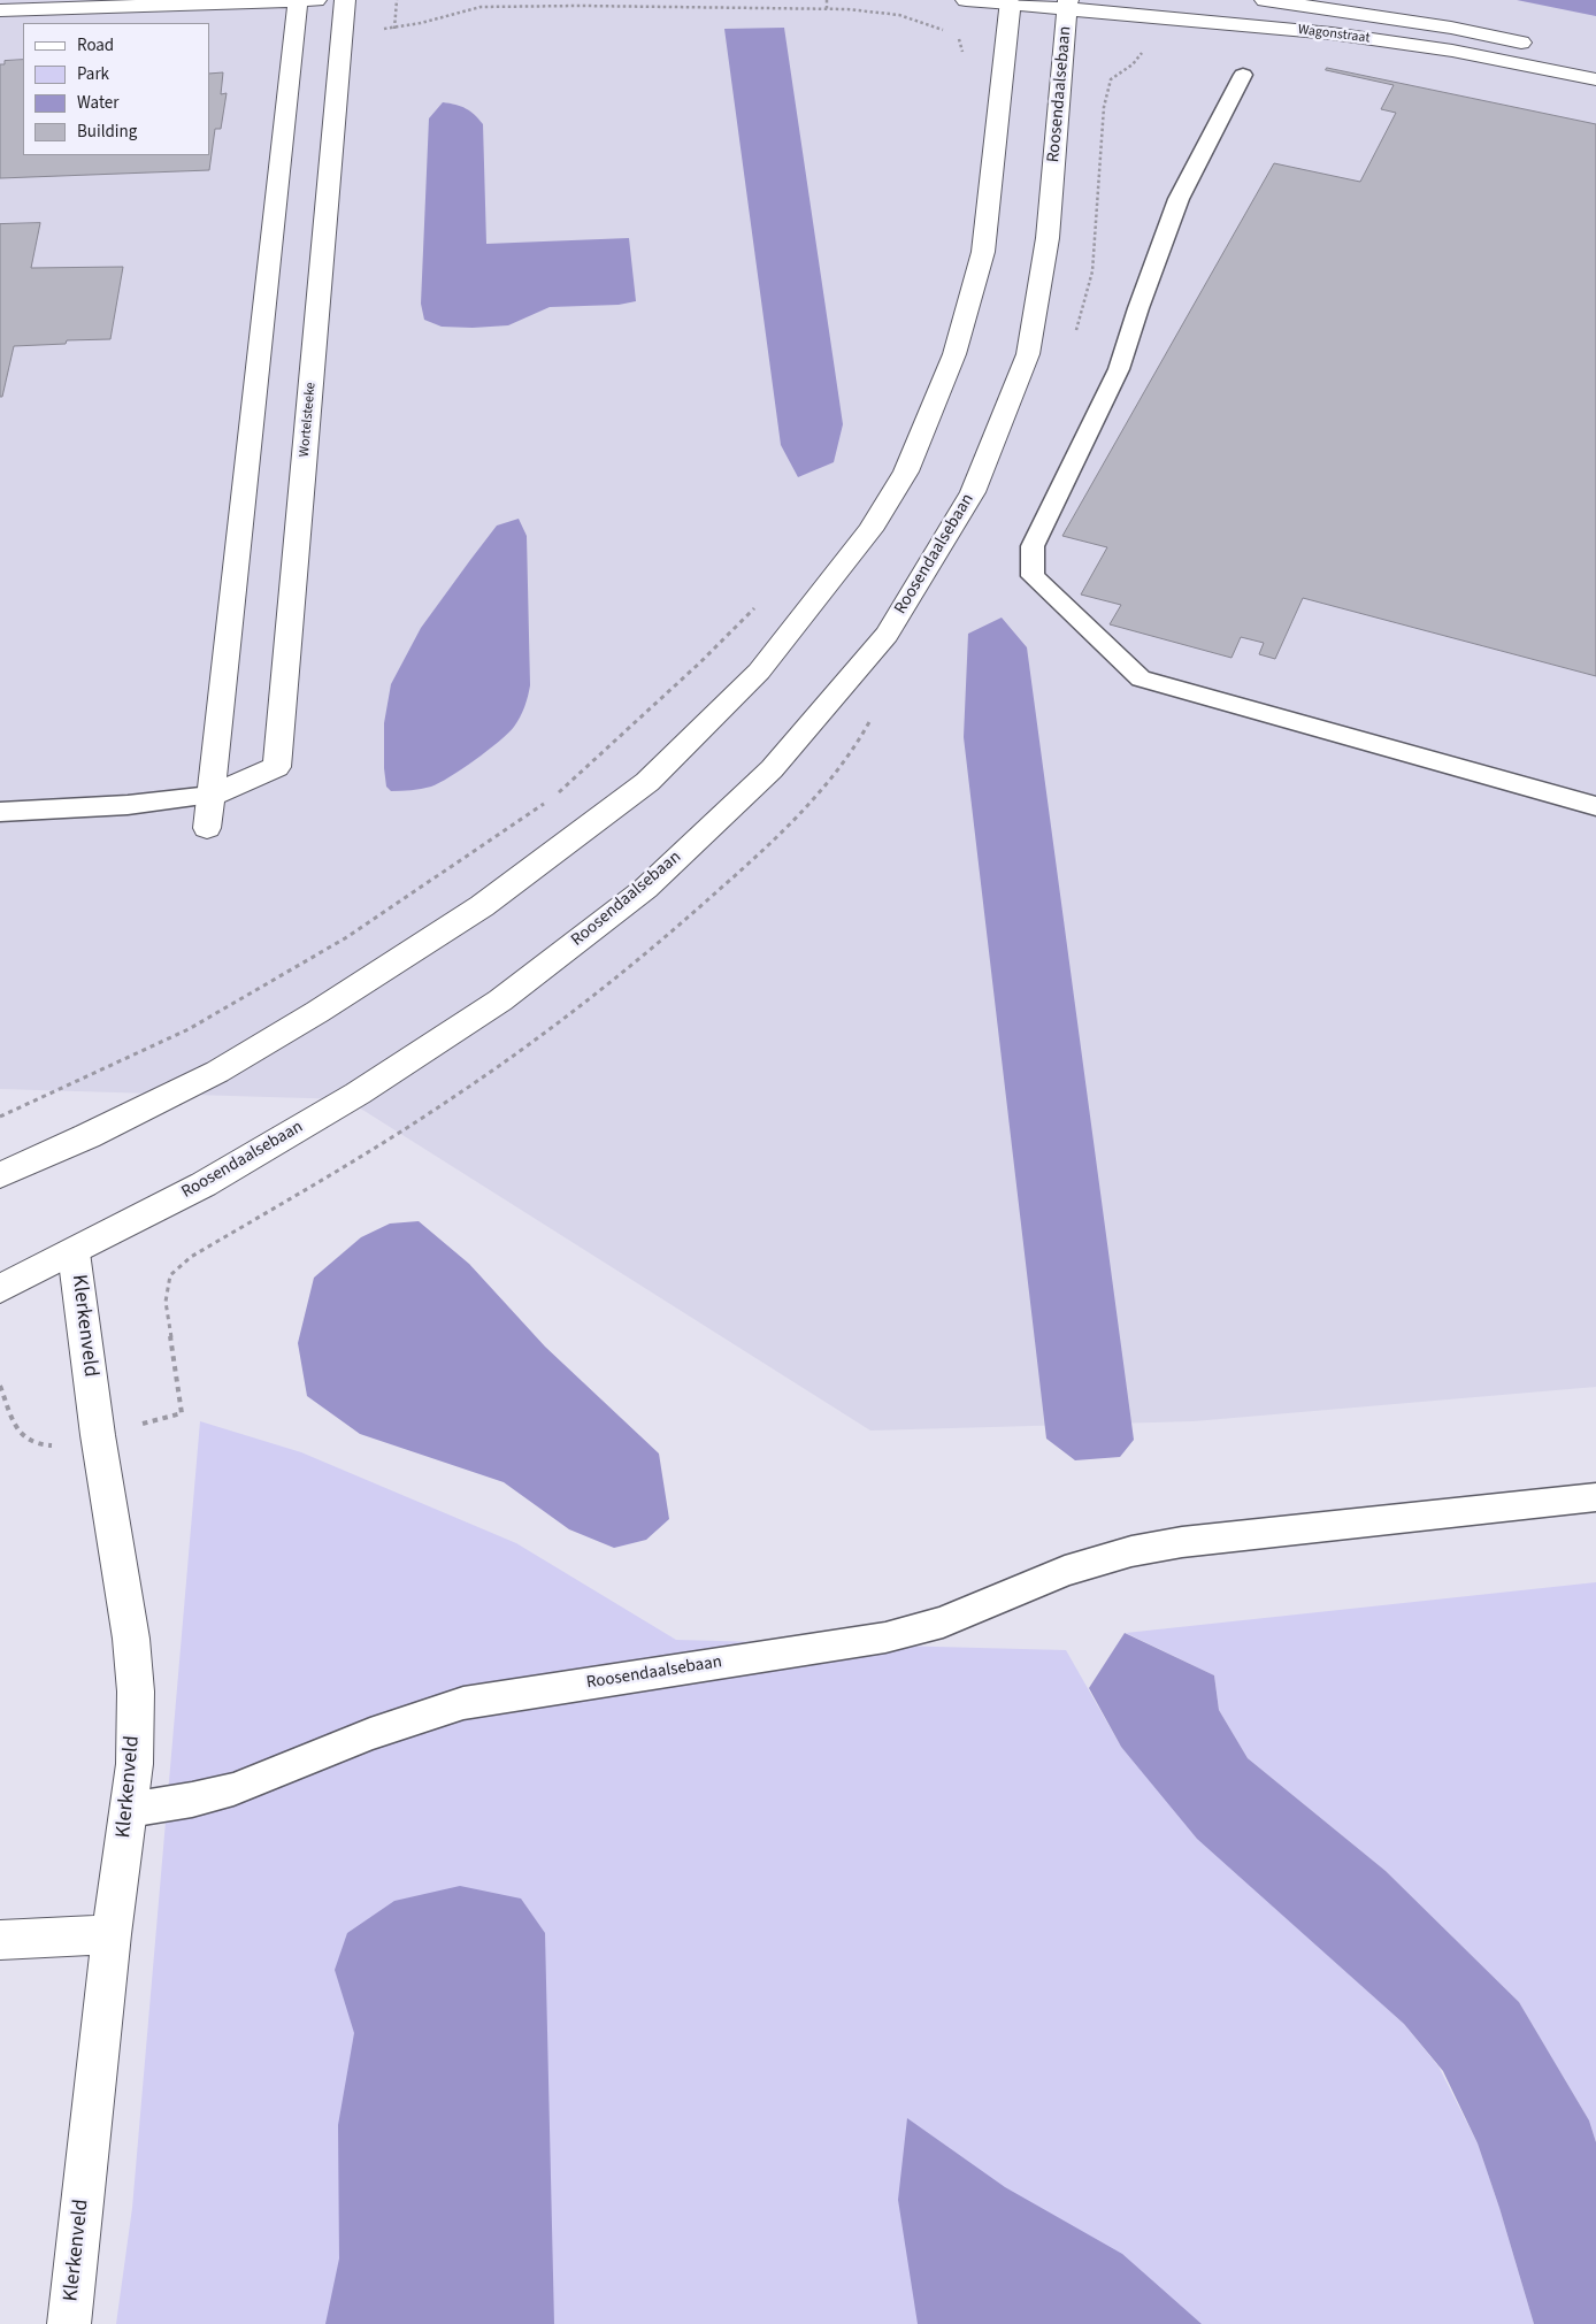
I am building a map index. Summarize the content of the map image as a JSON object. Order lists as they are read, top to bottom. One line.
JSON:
{"streets":{"street":["Wagonstraat","Roosendaalsebaan","Wortelsteeke","Klerkenveld"]},"crossings":[["Wagonstraat","Roosendaalsebaan"],["Roosendaalsebaan","Klerkenveld"]],"legend":["Road","Park","Water","Building"]}
